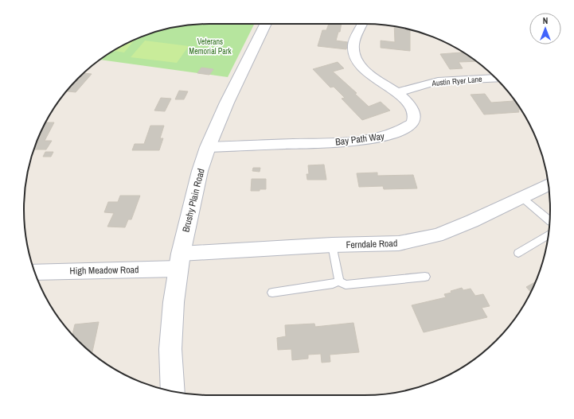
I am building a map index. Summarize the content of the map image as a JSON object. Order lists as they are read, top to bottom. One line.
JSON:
{"streets":{"main road":["Brushy Plain Road"],"street":["Austin Ryer Lane","Bay Path Way","Ferndale Road","High Meadow Road"]},"crossings":[["Austin Ryer Lane","Bay Path Way"],["Bay Path Way","Brushy Plain Road"],["Brushy Plain Road","Ferndale Road"],["Brushy Plain Road","High Meadow Road"],["Ferndale Road","High Meadow Road"]],"parks":["Veterans Memorial Park"],"north":"top"}
